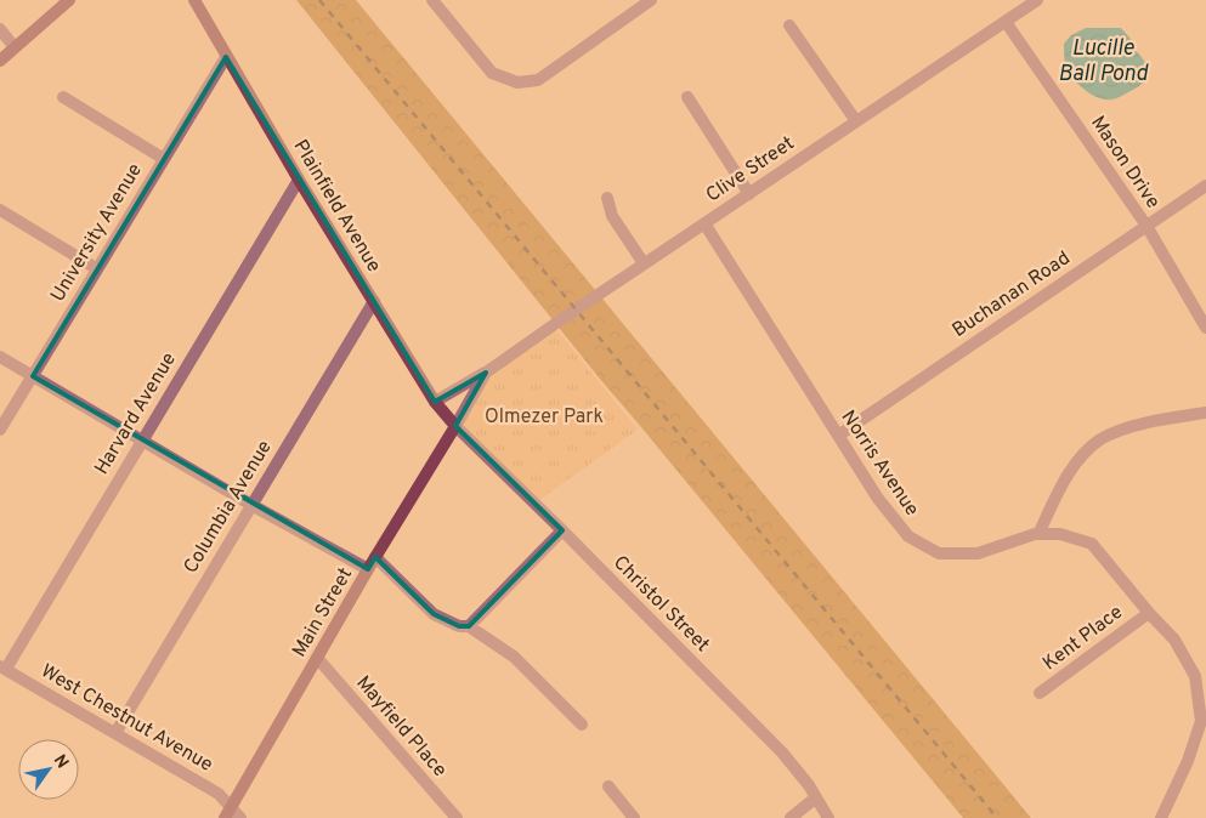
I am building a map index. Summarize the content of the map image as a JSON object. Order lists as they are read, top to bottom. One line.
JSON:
{"streets":{"street":["Mason Drive","Clive Street","Plainfield Avenue","University Avenue","Buchanan Road","Harvard Avenue","Norris Avenue","Columbia Avenue","Christol Street","Main Street","Kent Place","West Chestnut Avenue","Mayfield Place"]},"crossings":[["Mason Drive","Clive Street"],["Mason Drive","Buchanan Road"],["Clive Street","Plainfield Avenue"],["Clive Street","Norris Avenue"],["Clive Street","Christol Street"],["Clive Street","Main Street"],["Plainfield Avenue","University Avenue"],["Plainfield Avenue","Harvard Avenue"],["Plainfield Avenue","Columbia Avenue"],["Plainfield Avenue","Christol Street"],["Plainfield Avenue","Main Street"],["Buchanan Road","Norris Avenue"],["Harvard Avenue","West Chestnut Avenue"],["Norris Avenue","Kent Place"],["Columbia Avenue","West Chestnut Avenue"],["Christol Street","Main Street"],["Main Street","West Chestnut Avenue"],["Main Street","Mayfield Place"]],"water":["Lucille Ball Pond"],"parks":["Olmezer Park"],"north":"top right"}
